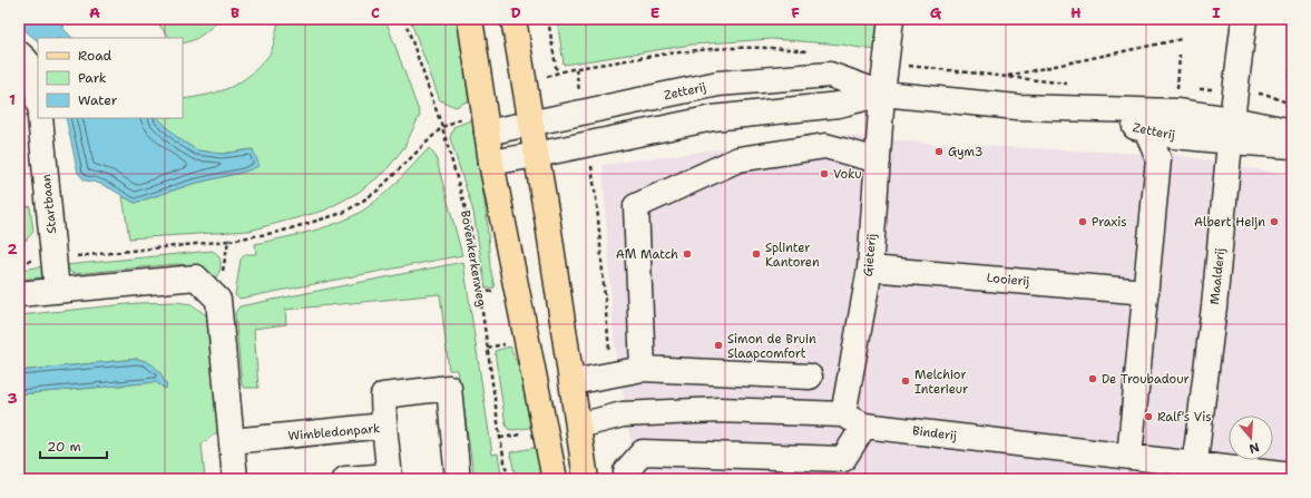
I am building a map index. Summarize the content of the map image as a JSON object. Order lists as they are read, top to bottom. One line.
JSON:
{"streets":{"street":["Zetterij","Startbaan","Gieterij","Maalderij","Looierij","Wimbledonpark","Binderij"],"path":["Bovenkerkerweg"]},"crossings":[["Zetterij","Gieterij"],["Zetterij","Maalderij"],["Gieterij","Looierij"],["Gieterij","Binderij"],["Maalderij","Binderij"]],"places":["Gym3","Voku","Praxis","Albert Heijn","AM Match","Splinter Kantoren","Simon de Bruin Slaapcomfort","De Troubadour","Melchior Interieur","Ralf's Vis"],"legend":["Road","Park","Water"],"scale_bar":"20 m","north":"bottom","grid":{"columns":["A","B","C","D","E","F","G","H","I"],"rows":["1","2","3"]}}
